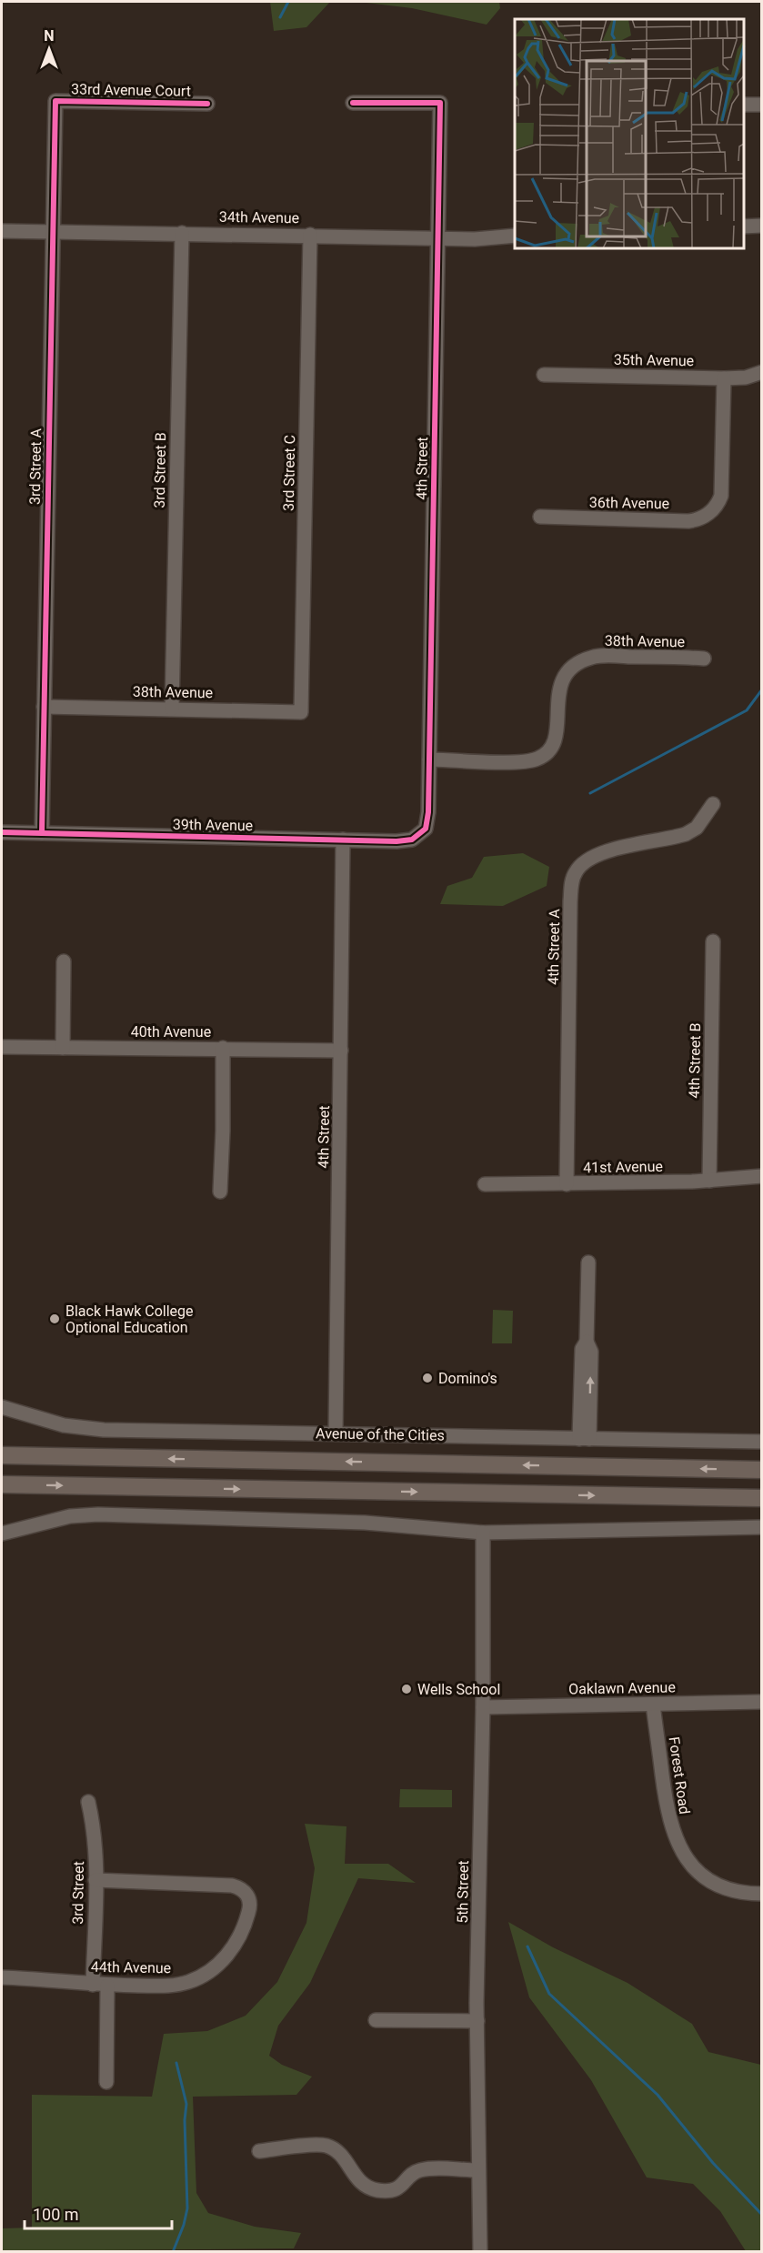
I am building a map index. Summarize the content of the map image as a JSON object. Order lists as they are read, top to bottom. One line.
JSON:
{"streets":{"main road":["Avenue of the Cities"],"street":["33rd Avenue Court","34th Avenue","35th Avenue","3rd Street A","4th Street","3rd Street B","3rd Street C","36th Avenue","38th Avenue","39th Avenue","4th Street A","40th Avenue","4th Street B","41st Avenue","Oaklawn Avenue","Forest Road","5th Street","3rd Street","44th Avenue"]},"crossings":[["33rd Avenue Court","3rd Street A"],["34th Avenue","3rd Street A"],["34th Avenue","4th Street"],["34th Avenue","3rd Street B"],["34th Avenue","3rd Street C"],["35th Avenue","36th Avenue"],["3rd Street A","38th Avenue"],["3rd Street A","39th Avenue"],["4th Street","38th Avenue"],["4th Street","39th Avenue"],["4th Street","40th Avenue"],["4th Street","Avenue of the Cities"],["3rd Street B","38th Avenue"],["3rd Street C","38th Avenue"],["4th Street A","41st Avenue"],["4th Street B","41st Avenue"],["Oaklawn Avenue","Forest Road"],["Oaklawn Avenue","5th Street"],["3rd Street","44th Avenue"]],"places":["Black Hawk College Optional Education","Domino's","Wells School"],"scale_bar":"100 m","north":"top"}
